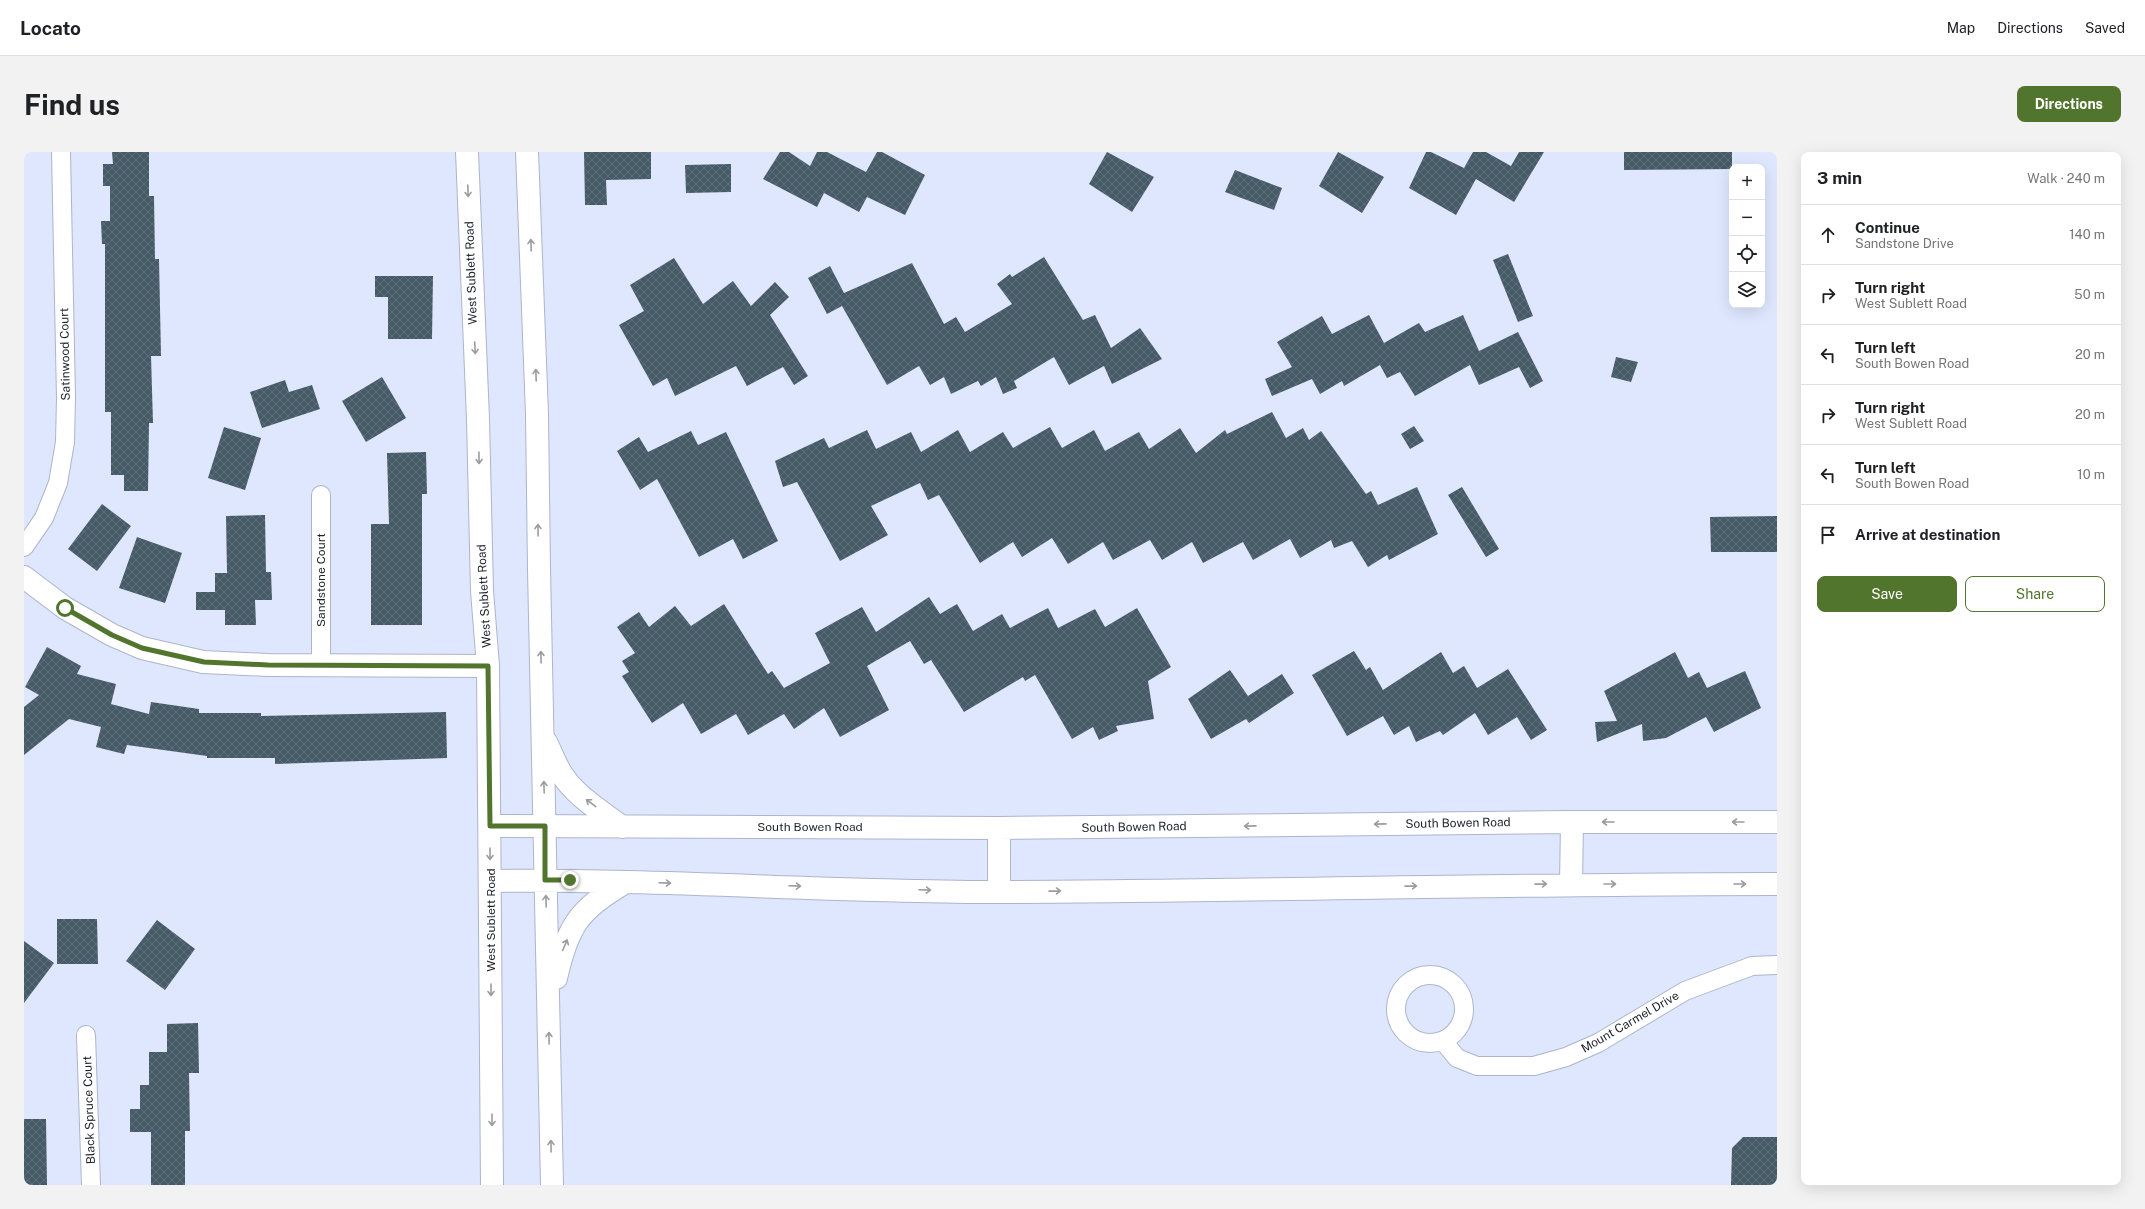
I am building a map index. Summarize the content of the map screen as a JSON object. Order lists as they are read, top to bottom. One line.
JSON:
{"streets":{"main road":["West Sublett Road","South Bowen Road"],"street":["Satinwood Court","Sandstone Court","Mount Carmel Drive","Black Spruce Court"]},"crossings":[["West Sublett Road","South Bowen Road"]],"page":{"header":"Locato","nav":["Map","Directions","Saved"],"buttons":["Directions",["Save","Share"]],"title":"Find us","heading":["3 min","Walk · 240 m"],"map_buttons":["+","−"],"list":[["Continue","Sandstone Drive","140 m"],["Turn right","West Sublett Road","50 m"],["Turn left","South Bowen Road","20 m"],["Turn right","West Sublett Road","20 m"],["Turn left","South Bowen Road","10 m"],"Arrive at destination"]}}
